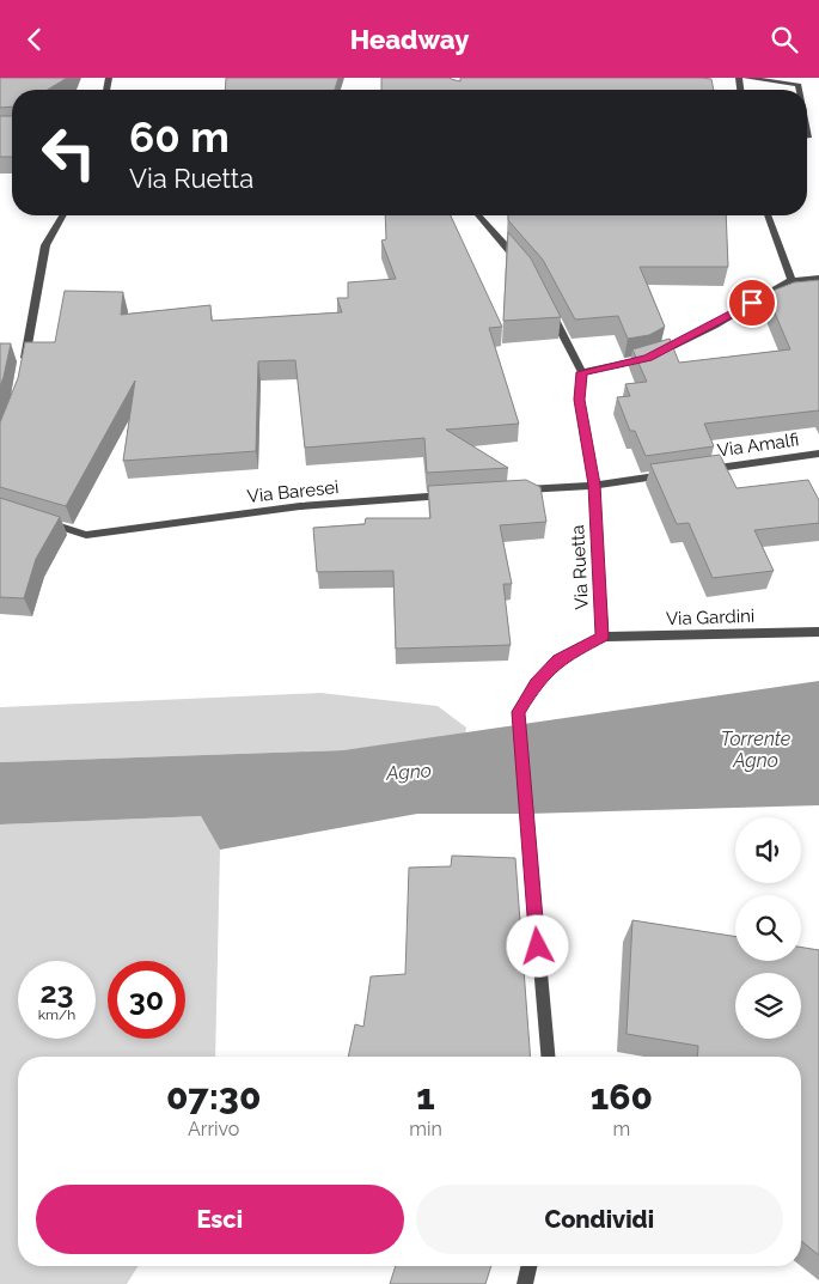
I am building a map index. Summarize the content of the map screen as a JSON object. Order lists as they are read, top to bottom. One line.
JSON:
{"streets":{"street":["Via Amalfi","Via Baresei","Via Ruetta","Via Gardini"]},"crossings":[["Via Ruetta","Via Gardini"]],"water":["Torrente Agno","Agno"],"page":{"header":"Headway","turn":["60 m","Via Ruetta"],"speed":"23 km/h","limit":"30","eta":["07:30","Arrivo","1","min","160","m"],"buttons":["Esci","Condividi"]}}
